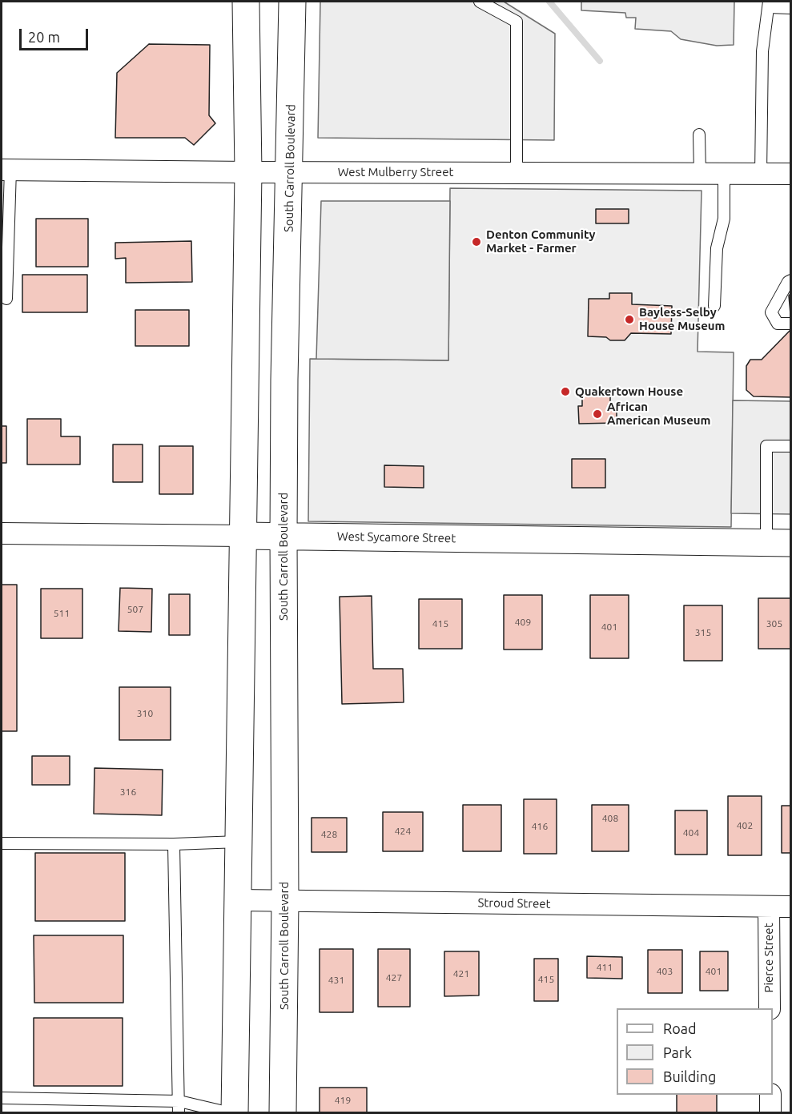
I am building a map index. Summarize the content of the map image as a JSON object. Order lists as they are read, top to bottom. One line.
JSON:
{"streets":{"main road":["South Carroll Boulevard","West Sycamore Street"],"street":["West Mulberry Street","Stroud Street","Pierce Street"]},"crossings":[["South Carroll Boulevard","West Mulberry Street"],["South Carroll Boulevard","West Sycamore Street"],["South Carroll Boulevard","Stroud Street"],["Stroud Street","Pierce Street"]],"places":["Denton Community Market - Farmer","Bayless-Selby House Museum","Quakertown House","African American Museum"],"house_numbers":["507","511","409","415","305","401","315","310","316","408","402","416","424","404","428","411","403","401","421","427","415","431","419"],"legend":["Road","Park","Building"],"scale_bar":"20 m"}
